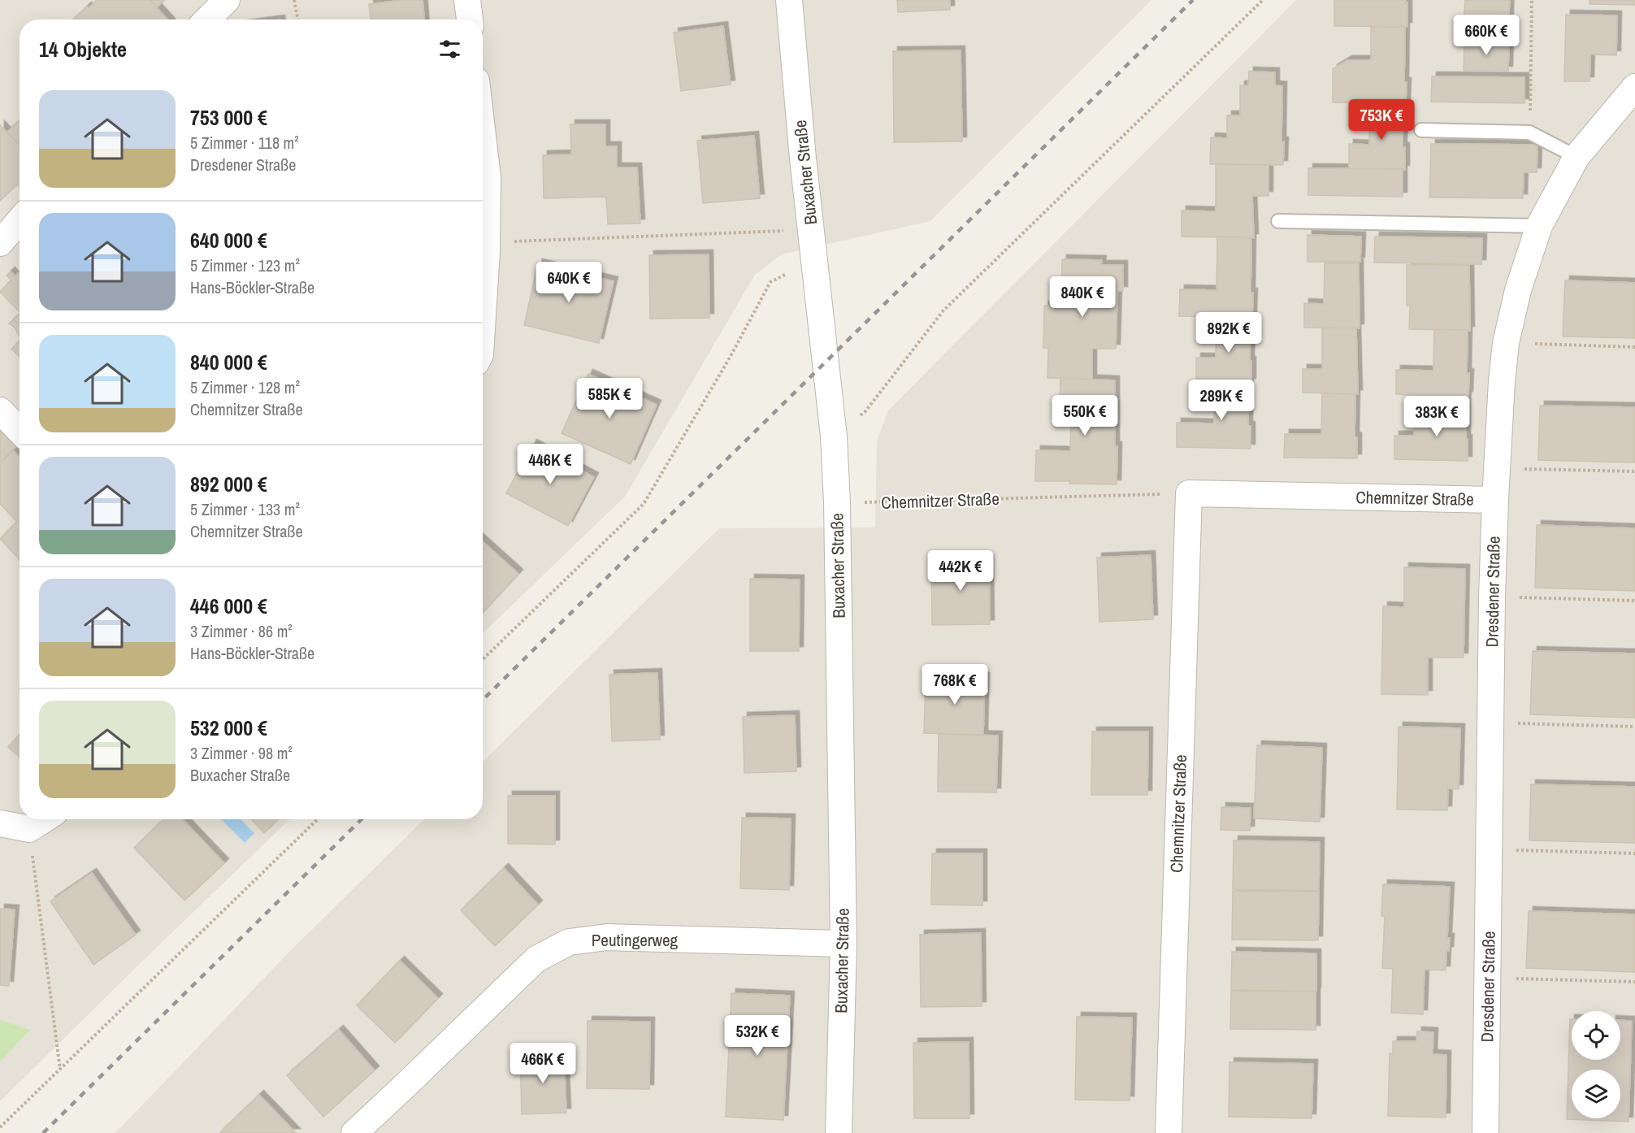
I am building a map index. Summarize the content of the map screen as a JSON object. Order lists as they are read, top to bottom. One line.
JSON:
{"streets":{"street":["Buxacher Straße","Chemnitzer Straße","Dresdener Straße","Peutingerweg"]},"crossings":[["Buxacher Straße","Chemnitzer Straße"],["Buxacher Straße","Peutingerweg"],["Chemnitzer Straße","Dresdener Straße"]],"page":{"price":["660K €","753K €","640K €","840K €","892K €","585K €","289K €","550K €","383K €","446K €","442K €","768K €","532K €","466K €"],"heading":"14 Objekte","list":[{"name":"753 000 €","note":"5 Zimmer · 118 m² · Dresdener Straße"},{"name":"640 000 €","note":"5 Zimmer · 123 m² · Hans-Böckler-Straße"},{"name":"840 000 €","note":"5 Zimmer · 128 m² · Chemnitzer Straße"},{"name":"892 000 €","note":"5 Zimmer · 133 m² · Chemnitzer Straße"},{"name":"446 000 €","note":"3 Zimmer · 86 m² · Hans-Böckler-Straße"},{"name":"532 000 €","note":"3 Zimmer · 98 m² · Buxacher Straße"}]}}
